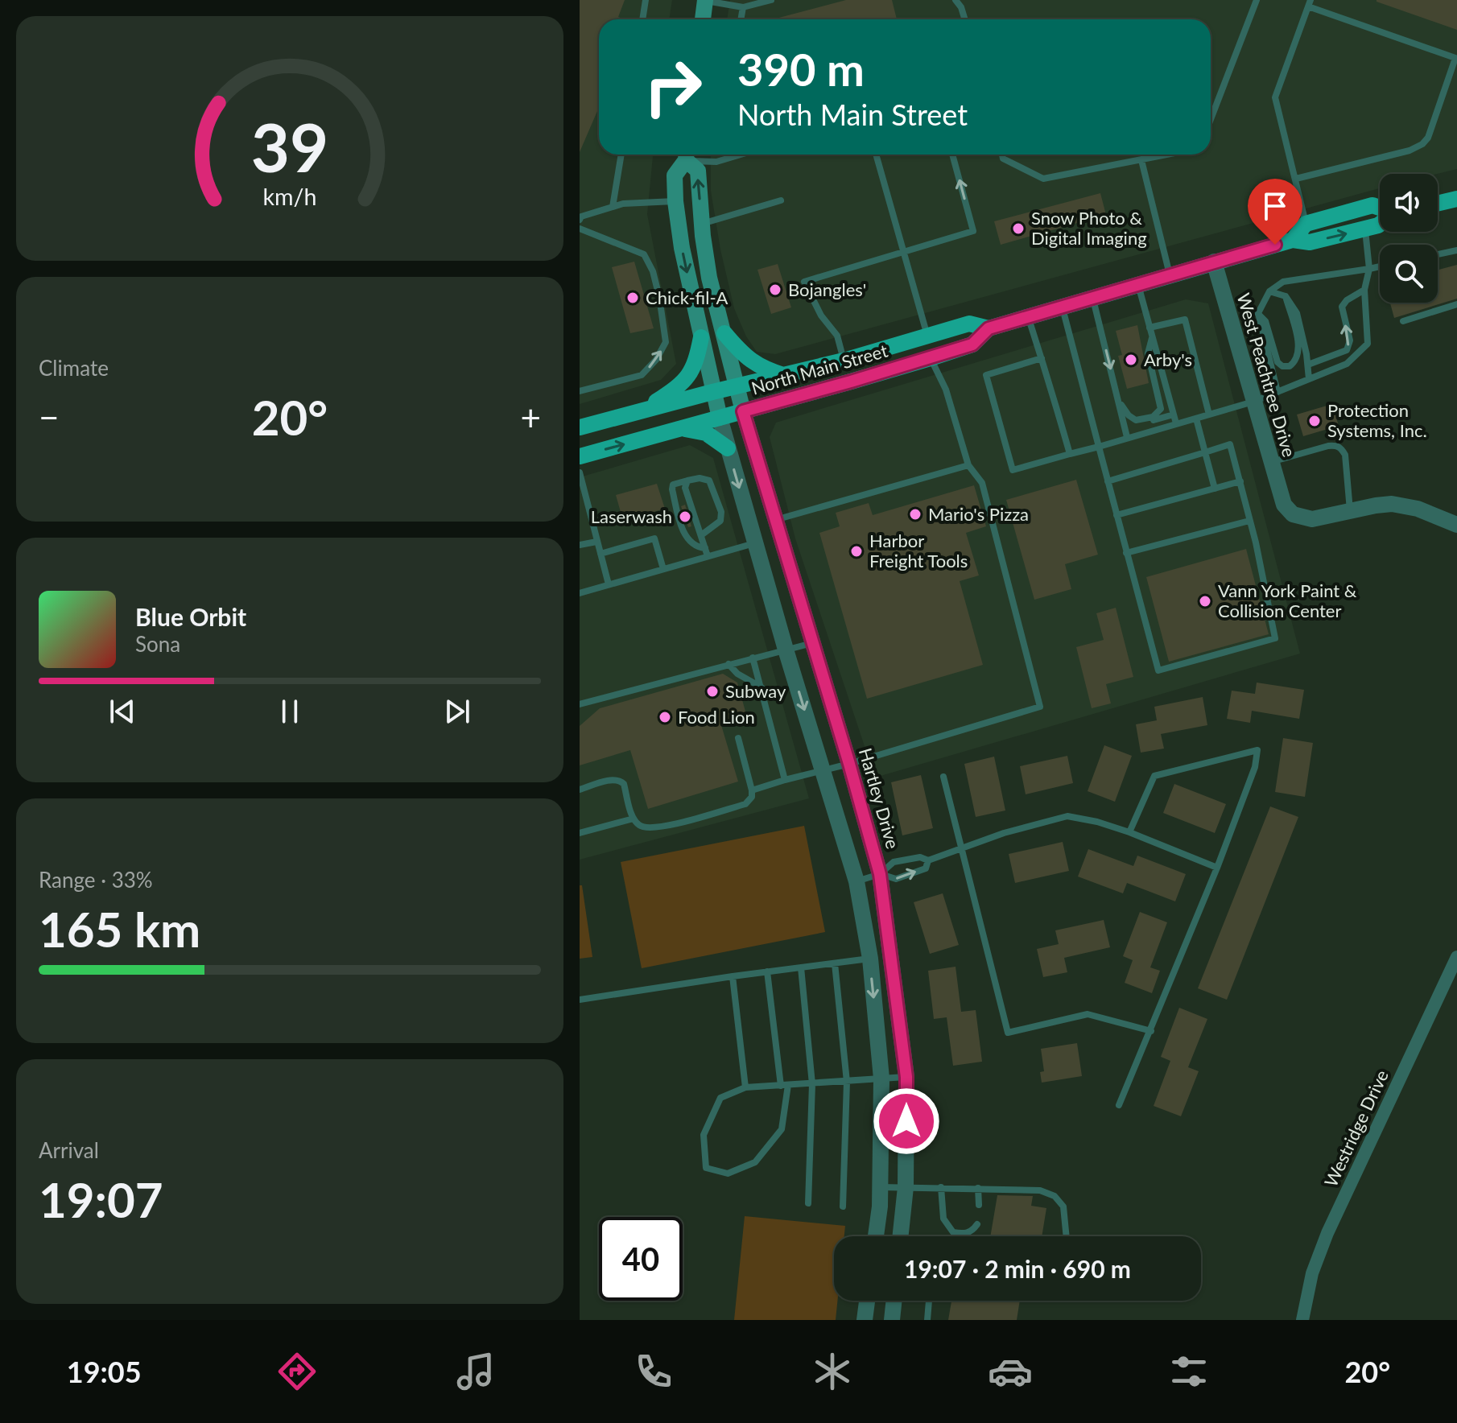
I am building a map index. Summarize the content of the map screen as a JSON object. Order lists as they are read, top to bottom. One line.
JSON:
{"streets":{"main road":["North Main Street"],"street":["West Peachtree Drive","Hartley Drive","Westridge Drive"]},"crossings":[["North Main Street","West Peachtree Drive"],["North Main Street","Hartley Drive"]],"places":["Snow Photo & Digital Imaging","Bojangles'","Chick-fil-A","Arby's","Protection Systems, Inc.","Mario's Pizza","Laserwash","Harbor Freight Tools","Vann York Paint & Collision Center","Subway","Food Lion"],"page":{"turn":["390 m","North Main Street"],"tile":["Climate",["Range · 33%","165 km"],["Arrival","19:07"]],"heat":["−","20°","+"],"song":["Blue Orbit","Sona"],"limit":"40","trip":"19:07 · 2 min · 690 m","tabs":["19:05","20°"],"gauge":["39","km/h"]}}
